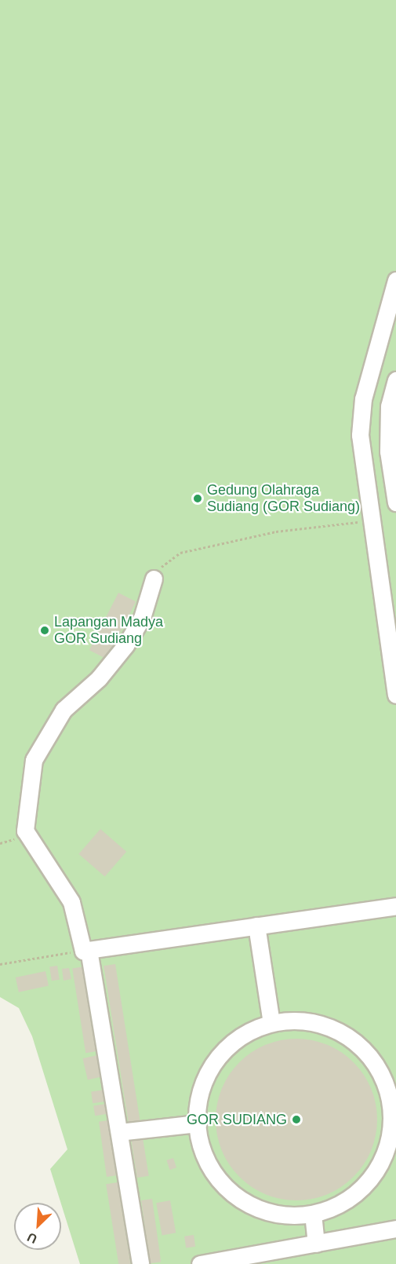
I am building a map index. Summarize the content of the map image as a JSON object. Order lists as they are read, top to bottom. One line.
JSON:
{"places":["Gedung Olahraga Sudiang (GOR Sudiang)","Lapangan Madya GOR Sudiang","GOR SUDIANG"],"north":"bottom left"}
